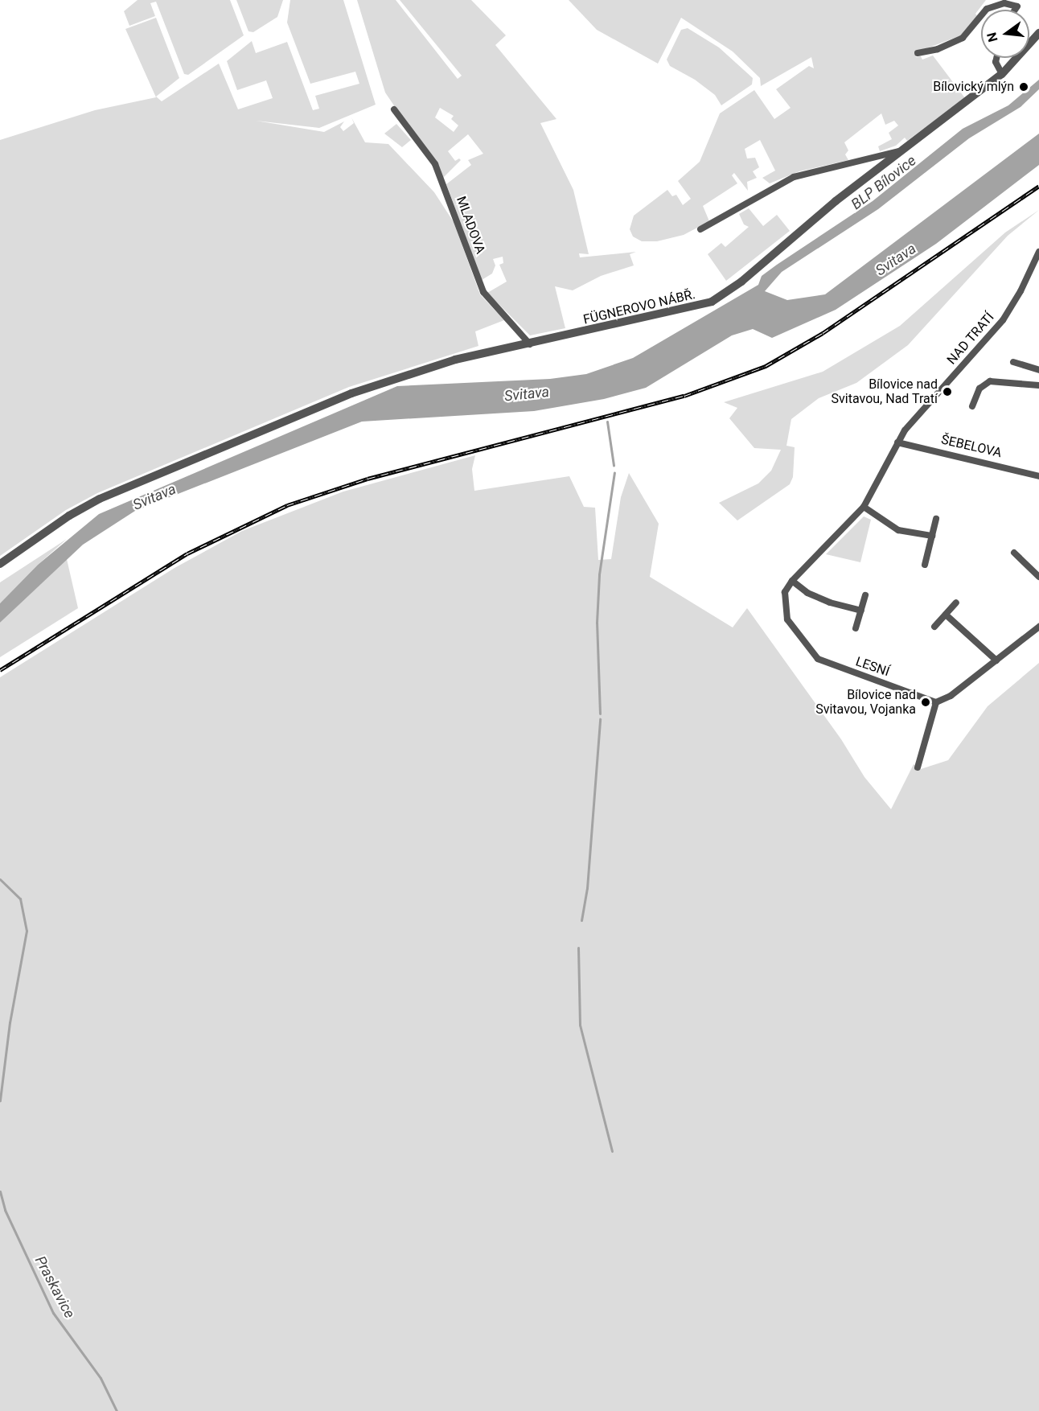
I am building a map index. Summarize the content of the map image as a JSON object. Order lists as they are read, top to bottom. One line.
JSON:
{"streets":{"street":["MLADOVA","FÜGNEROVO NÁBŘ.","NAD TRATÍ","ŠEBELOVA","LESNÍ"]},"crossings":[["MLADOVA","FÜGNEROVO NÁBŘ."],["NAD TRATÍ","ŠEBELOVA"],["NAD TRATÍ","LESNÍ"]],"water":["BLP Bílovice","Svitava","Praskavice"],"places":["Bílovický mlýn","Bílovice nad Svitavou, Nad Tratí","Bílovice nad Svitavou, Vojanka"],"north":"left"}
